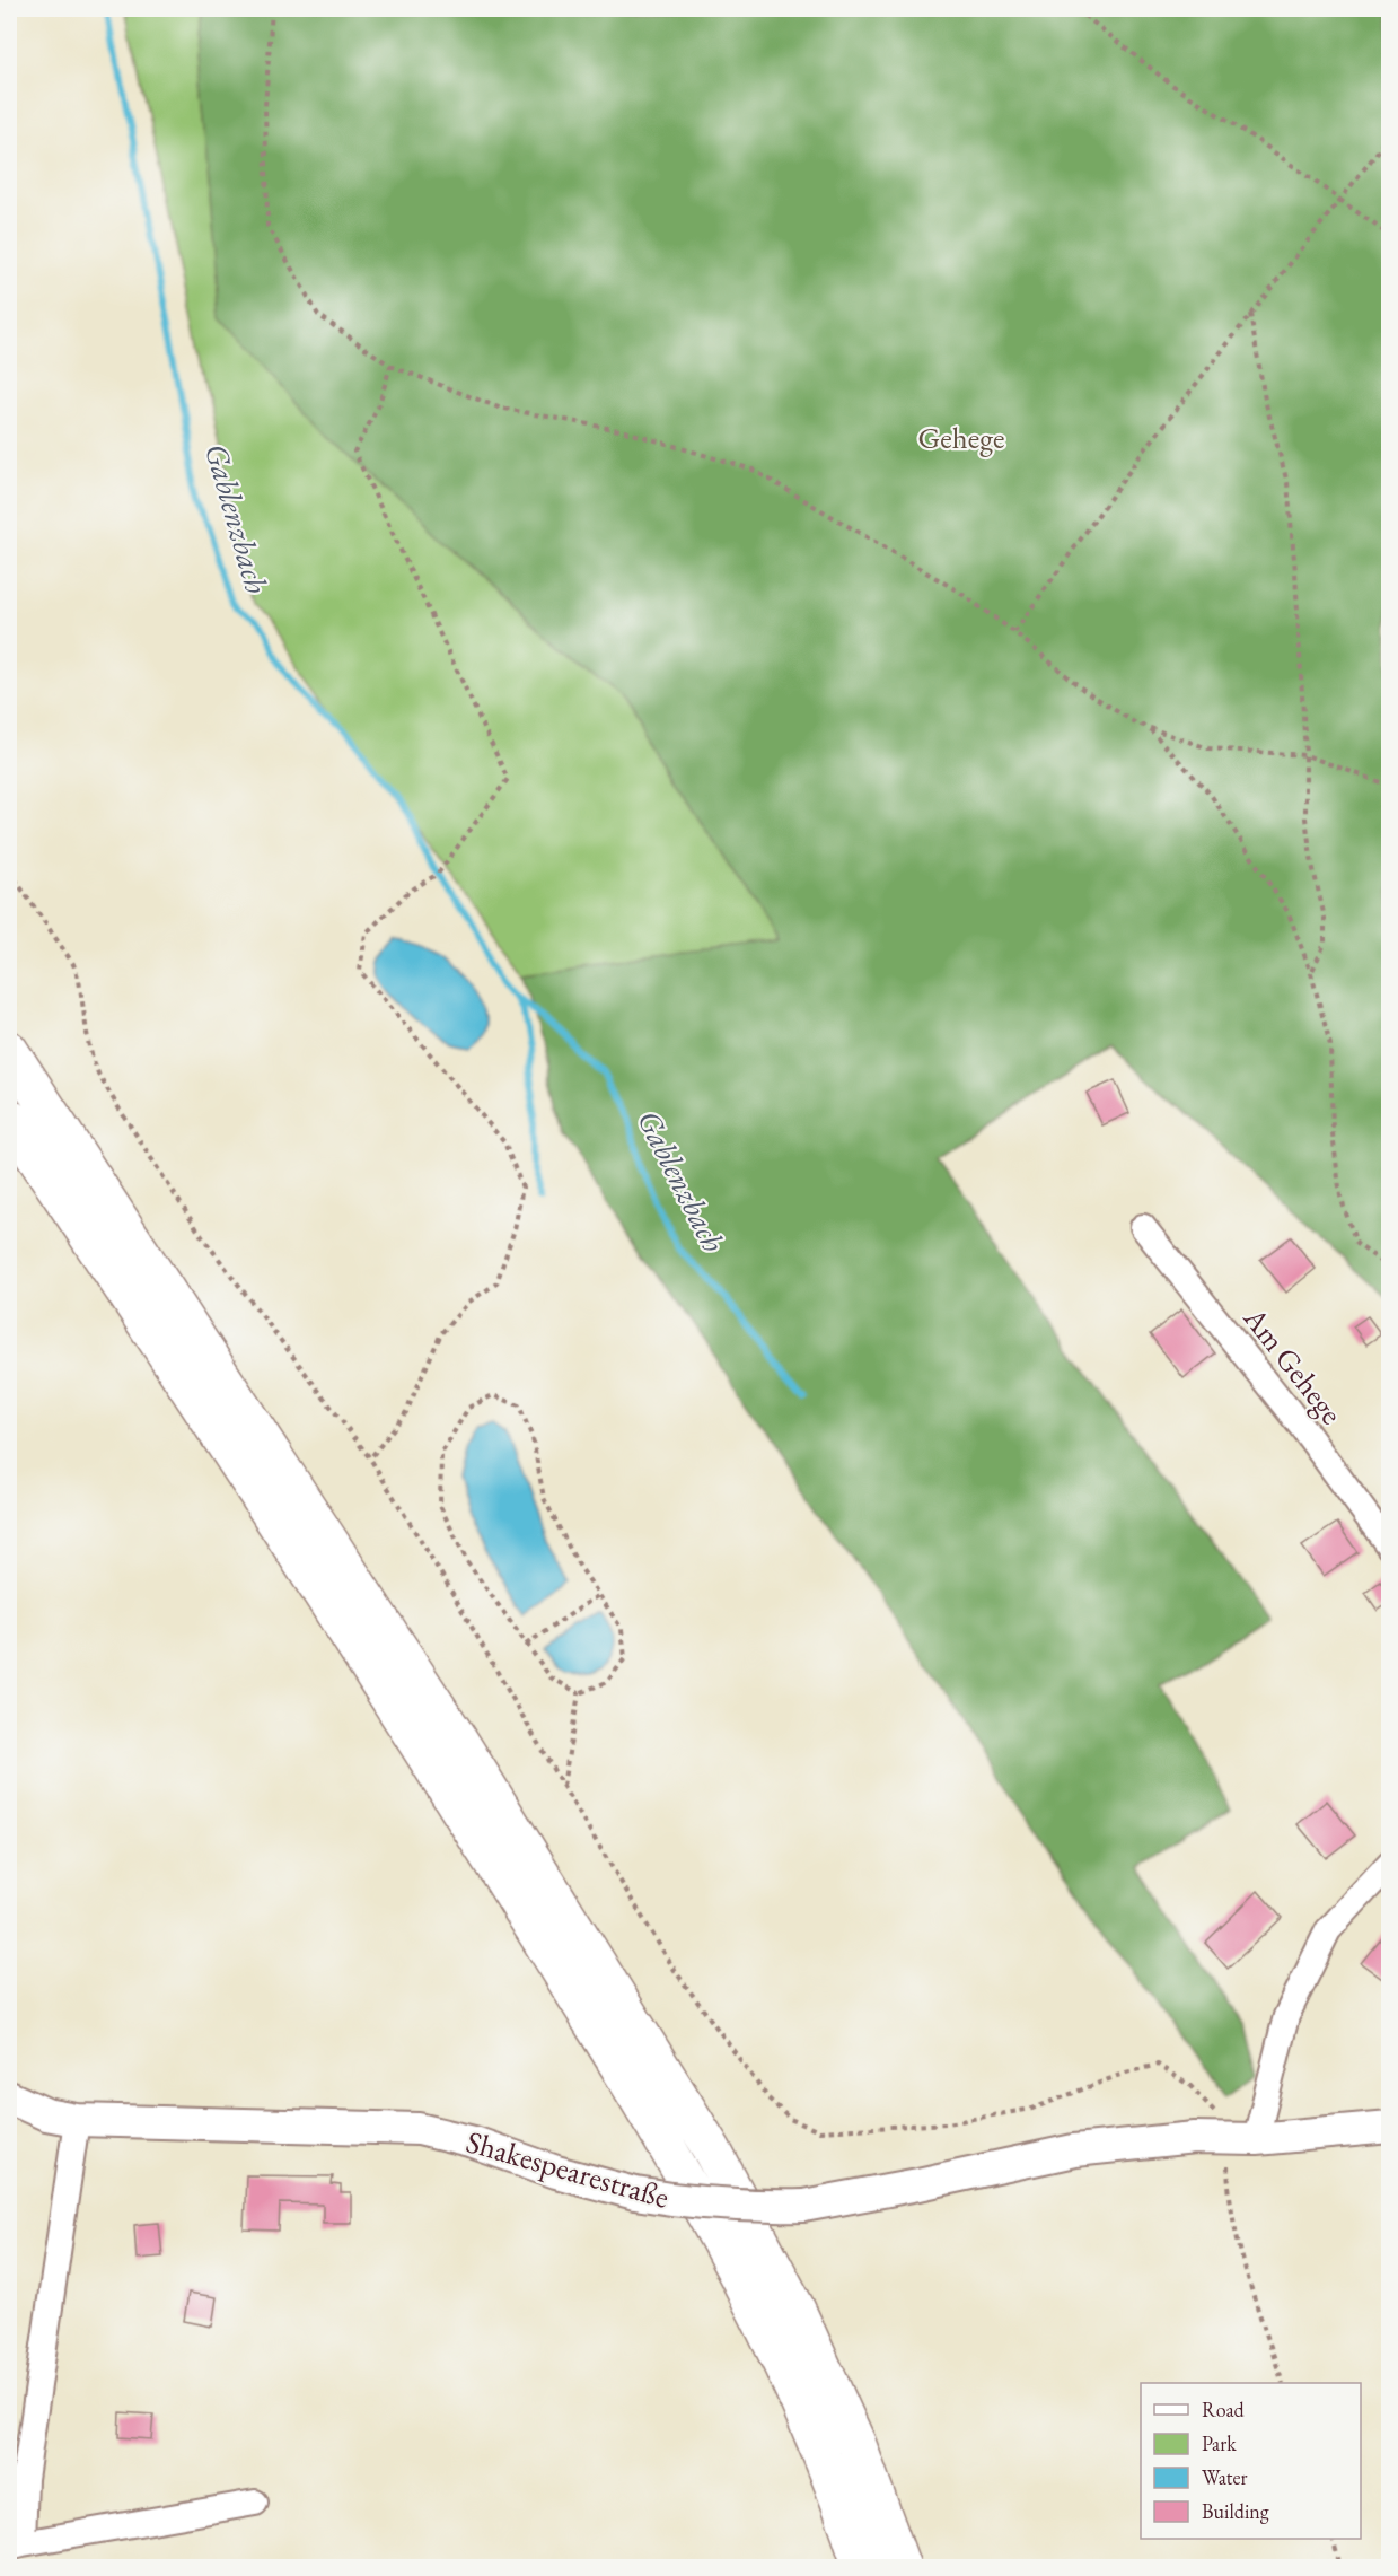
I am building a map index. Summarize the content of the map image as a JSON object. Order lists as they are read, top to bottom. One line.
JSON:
{"streets":{"street":["Am Gehege","Shakespearestraße"]},"water":["Gablenzbach"],"parks":["Gehege"],"legend":["Road","Park","Water","Building"]}
